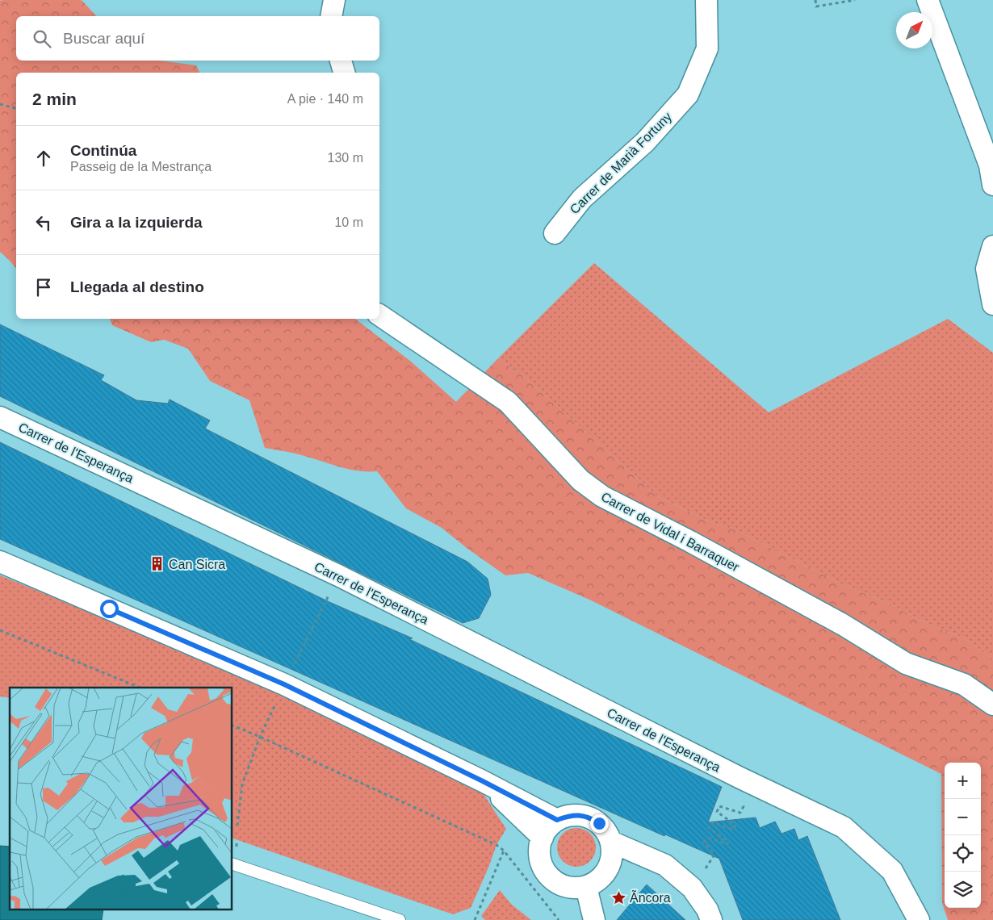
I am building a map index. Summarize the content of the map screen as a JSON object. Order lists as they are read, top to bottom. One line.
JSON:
{"streets":{"street":["Carrer de Marià Fortuny","Carrer de l'Esperança","Carrer de Vidal i Barraquer"]},"places":{"building":["Can Sicra"],"place":["Ãncora"]},"north":"top right","page":{"search":"Buscar aquí","heading":["2 min","A pie · 140 m"],"list":[["Continúa","Passeig de la Mestrança","130 m"],["Gira a la izquierda","10 m"],"Llegada al destino"],"map_buttons":["+","−"]}}
